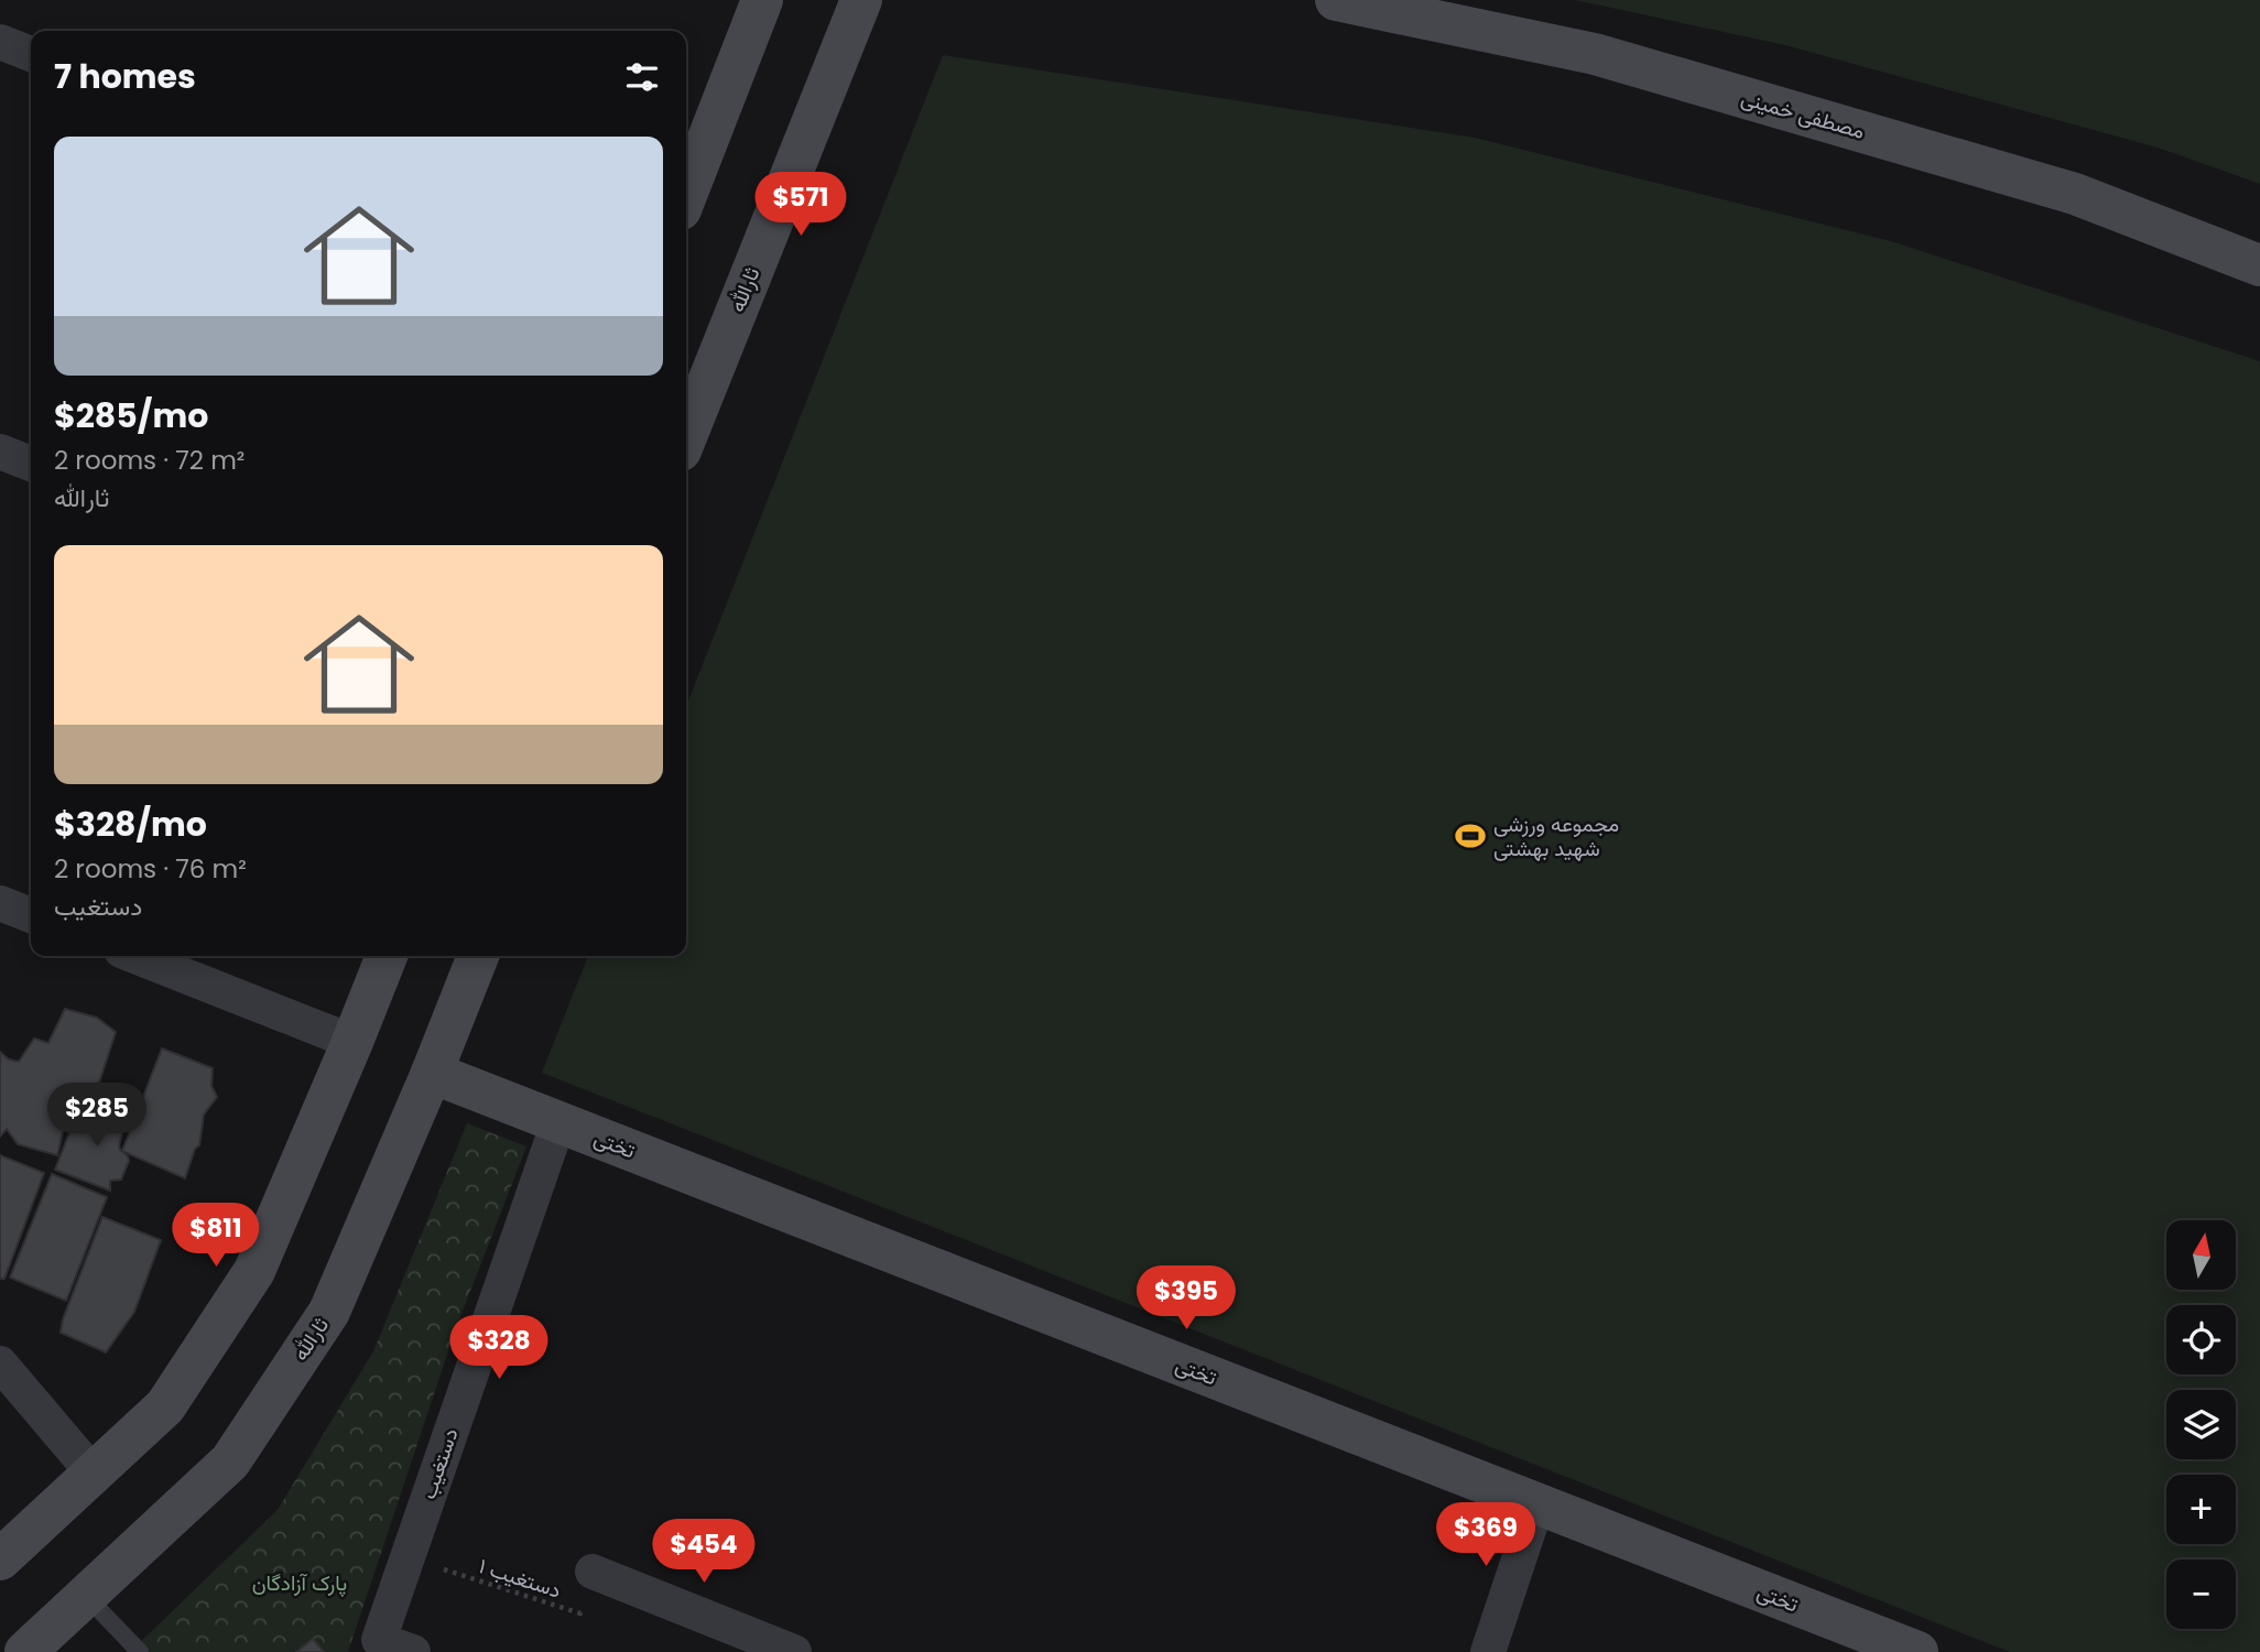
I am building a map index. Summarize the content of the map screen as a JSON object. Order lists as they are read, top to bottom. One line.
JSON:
{"streets":{"main road":["مصطفی خمینی","ثارالله","تختی"],"street":["دستغیب"],"path":["دستغیب ۱"]},"crossings":[["ثارالله","تختی"],["تختی","دستغیب"],["دستغیب","دستغیب ۱"]],"parks":["پارک آزادگان"],"places":{"sports":["مجموعه ورزشی شهید بهشتی"]},"north":"top","page":{"heading":"7 homes","list":[{"name":"$285/mo","note":"2 rooms · 72 m² · ثارالله"},{"name":"$328/mo","note":"2 rooms · 76 m² · دستغیب"}],"price":["$571","$285","$811","$395","$328","$369","$454"],"map_buttons":["+","−"]}}
